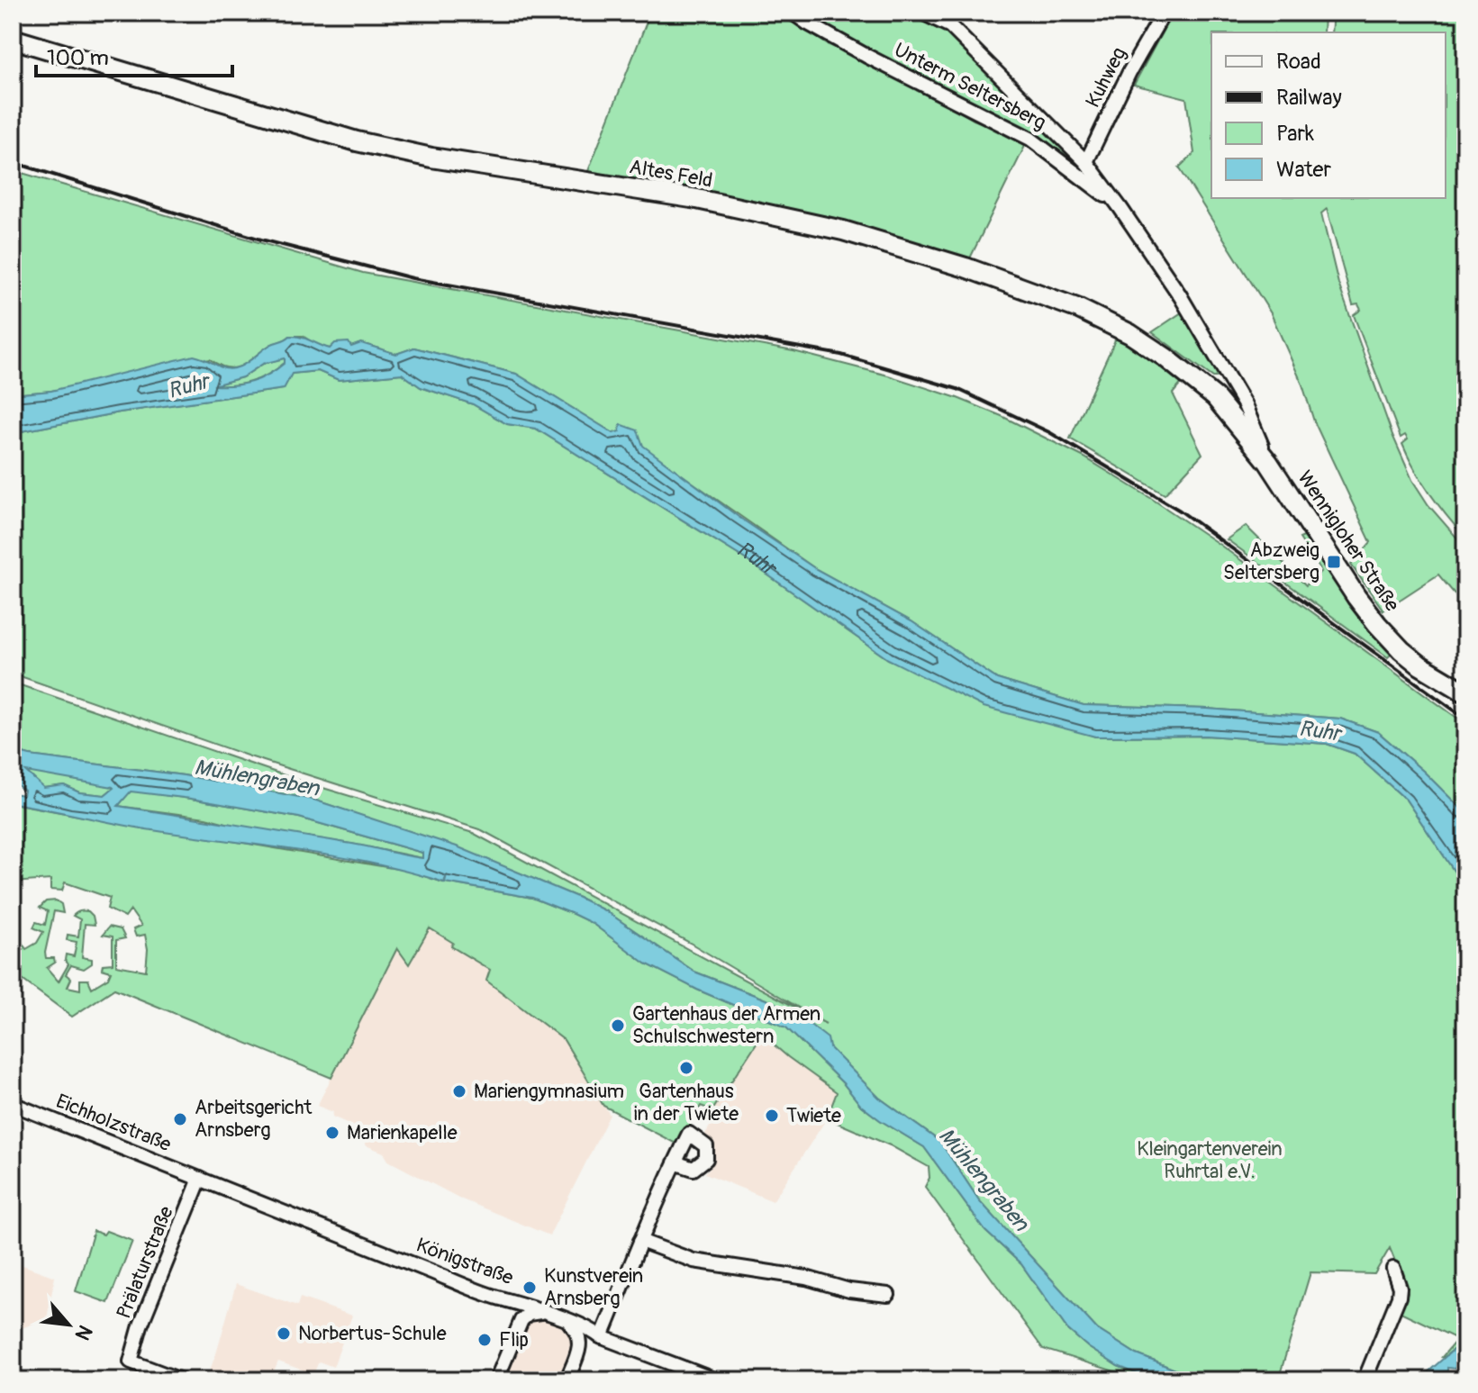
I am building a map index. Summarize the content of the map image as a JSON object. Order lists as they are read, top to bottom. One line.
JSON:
{"streets":{"main road":["Altes Feld","Wennigloher Straße"],"street":["Kuhweg","Unterm Seltersberg","Eichholzstraße","Königstraße","Prälaturstraße"]},"crossings":[["Kuhweg","Wennigloher Straße"],["Unterm Seltersberg","Wennigloher Straße"],["Altes Feld","Wennigloher Straße"],["Eichholzstraße","Königstraße"],["Eichholzstraße","Prälaturstraße"],["Königstraße","Prälaturstraße"]],"water":["Ruhr","Mühlengraben"],"parks":["Kleingartenverein Ruhrtal e.V."],"places":{"transit":["Abzweig Seltersberg"],"other":["Gartenhaus der Armen Schulschwestern","Gartenhaus in der Twiete","Mariengymnasium","Twiete","Arbeitsgericht Arnsberg","Marienkapelle","Kunstverein Arnsberg","Norbertus-Schule","Flip"]},"legend":["Road","Railway","Park","Water"],"scale_bar":"100 m","north":"bottom right"}
